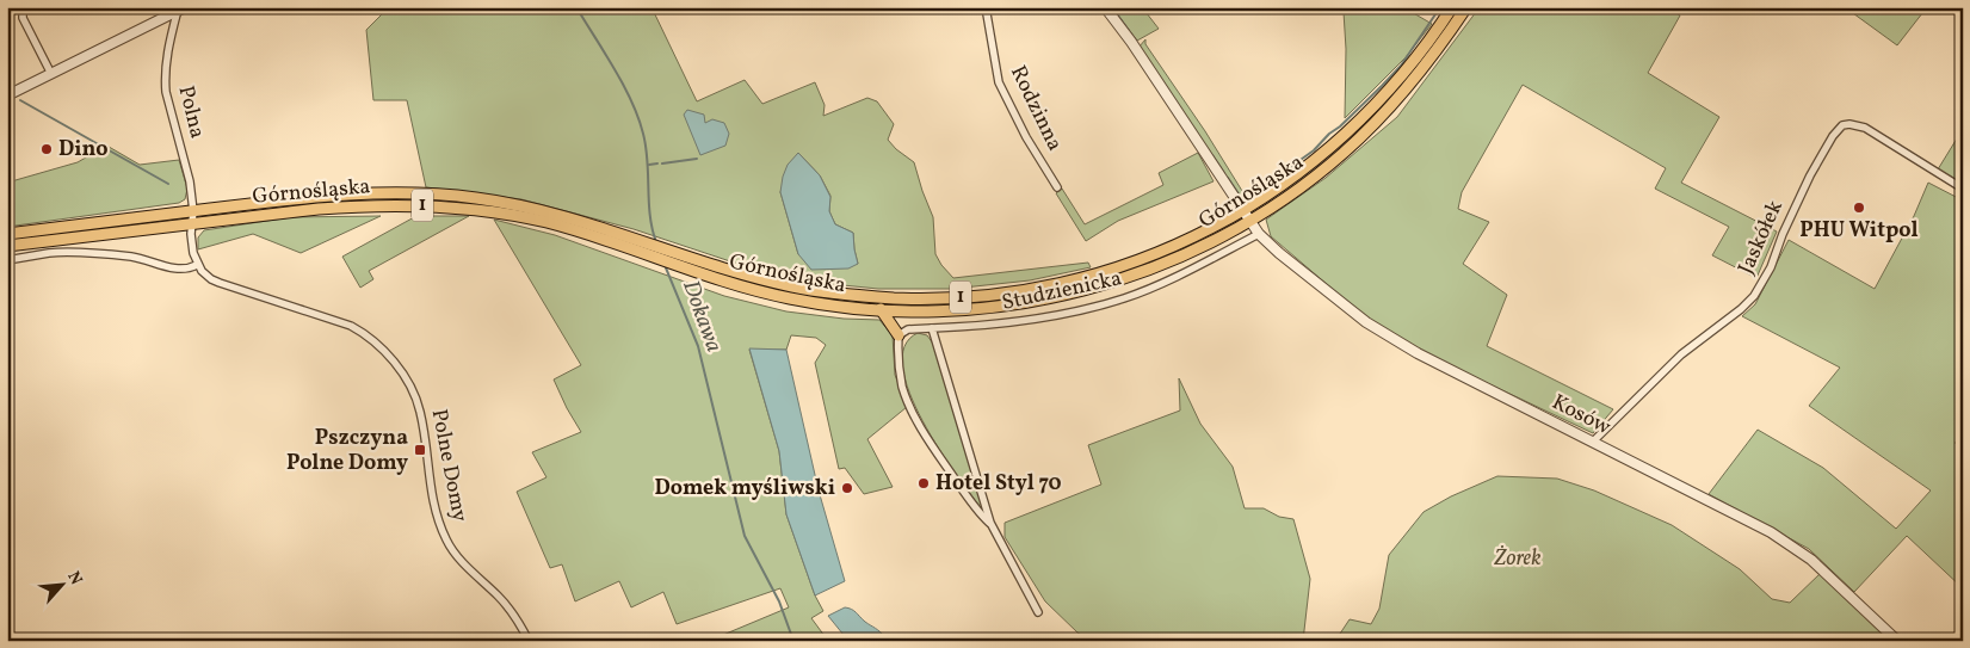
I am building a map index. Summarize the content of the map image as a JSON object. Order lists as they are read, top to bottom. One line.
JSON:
{"streets":{"main road":["Górnośląska","1"],"street":["Rodzinna","Polna","Jaskółek","Studzienicka","Kosów","Polne Domy"]},"crossings":[["Polna","Górnośląska"],["Górnośląska","Kosów"],["Jaskółek","Kosów"],["Studzienicka","Kosów"]],"water":["Dokawa"],"parks":["Żorek"],"places":{"other":["Dino","PHU Witpol","Hotel Styl 70","Domek myśliwski"],"transit":["Pszczyna Polne Domy"]},"north":"top right"}
